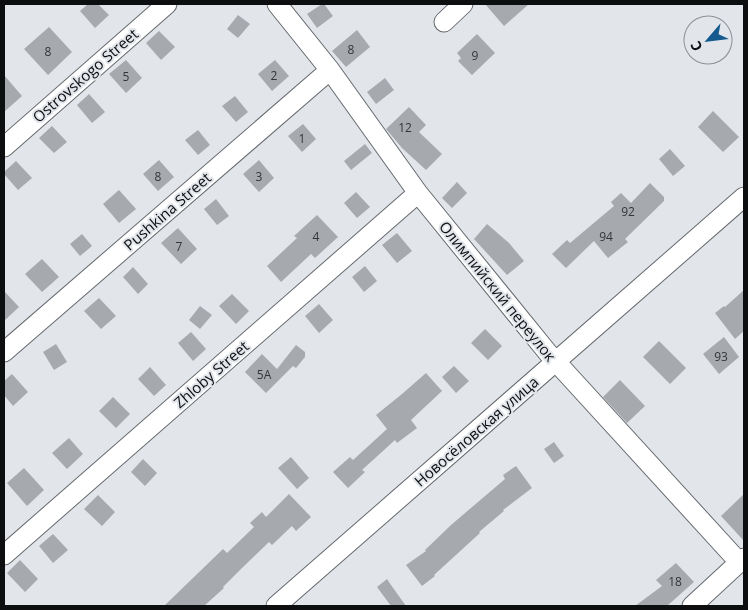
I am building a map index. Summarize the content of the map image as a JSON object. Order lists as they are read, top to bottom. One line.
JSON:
{"streets":{"street":["Ostrovskogo Street","Pushkina Street","Олимпийский переулок","Zhloby Street","Новосёловская улица"]},"crossings":[["Pushkina Street","Олимпийский переулок"],["Олимпийский переулок","Zhloby Street"],["Олимпийский переулок","Новосёловская улица"]],"house_numbers":["8","8","9","2","5","12","1","8","3","92","4","94","7","93","5А","18"],"north":"bottom left"}
